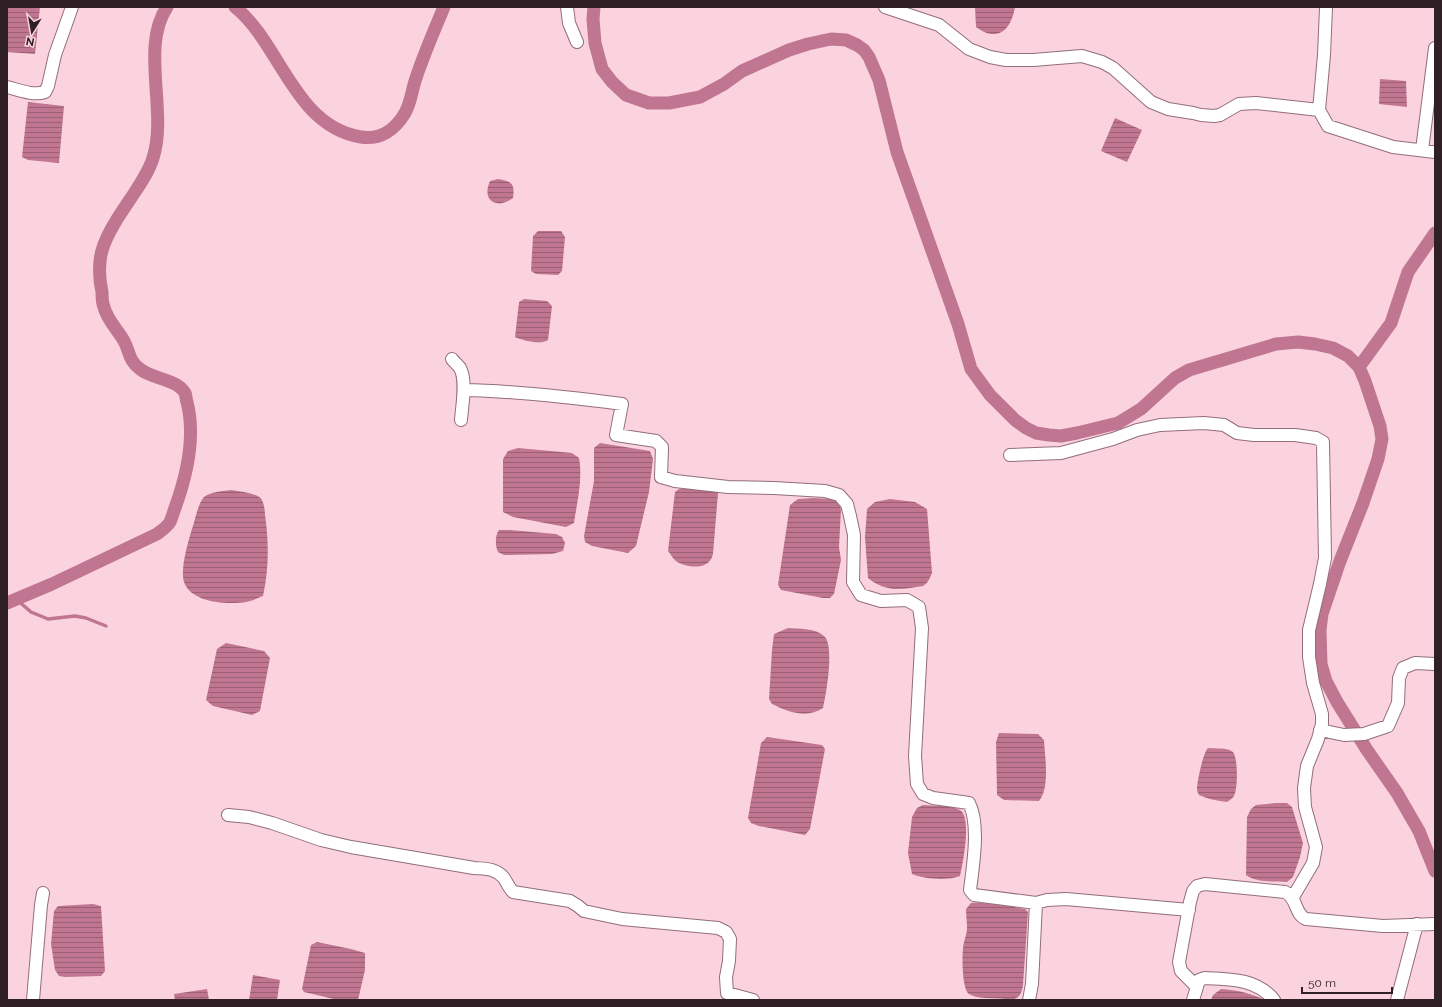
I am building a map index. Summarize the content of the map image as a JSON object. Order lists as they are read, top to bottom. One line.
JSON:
{"scale_bar":"50 m","north":"bottom"}
